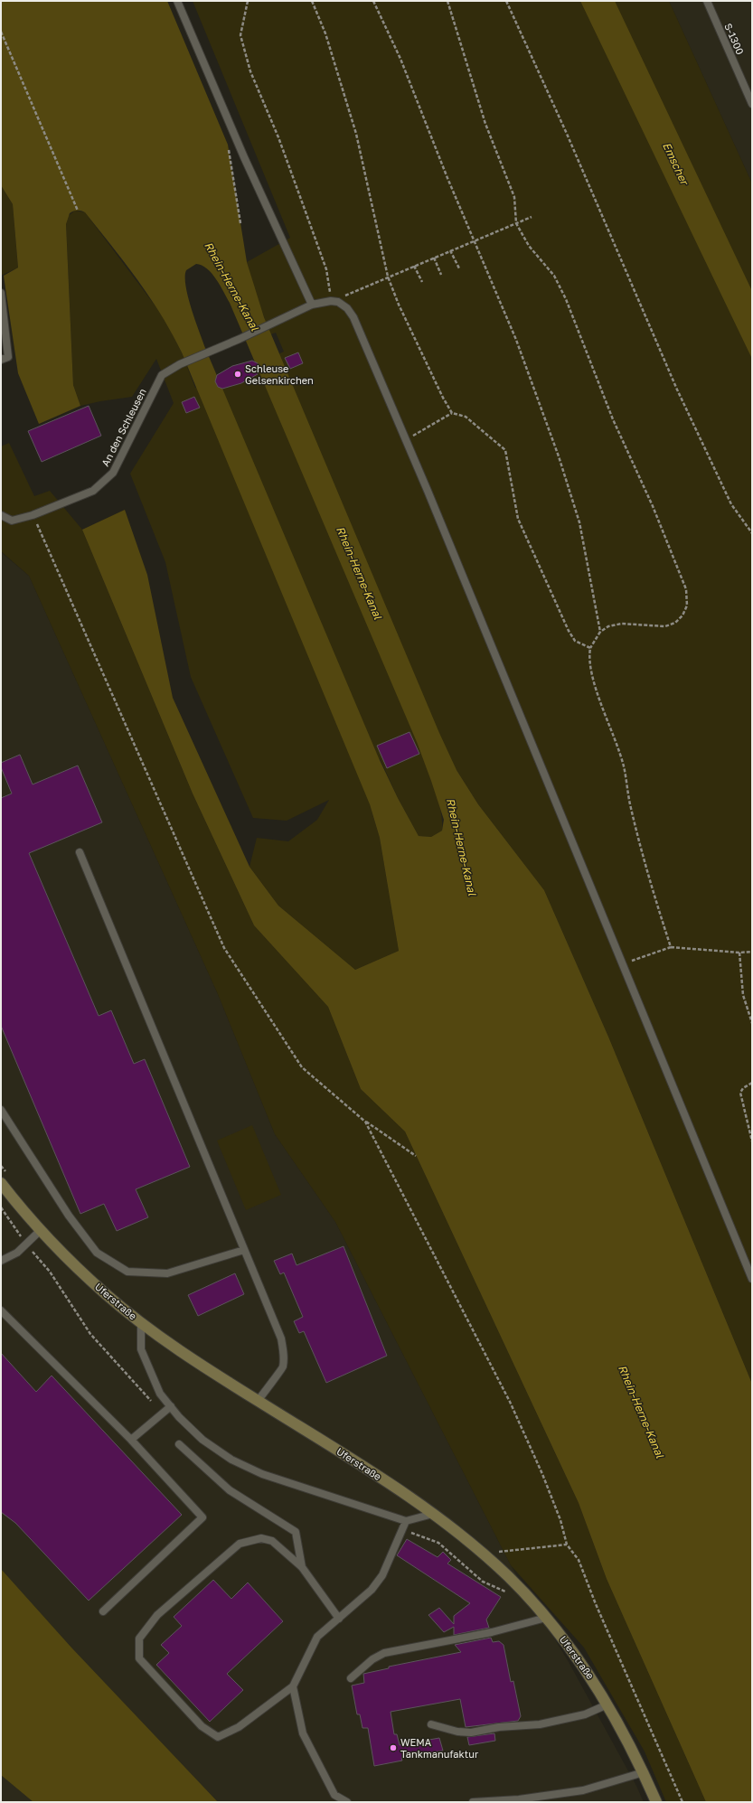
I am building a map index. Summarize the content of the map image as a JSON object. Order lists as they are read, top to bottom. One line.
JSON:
{"streets":{"main road":["Uferstraße"],"lane":["S-1300","An den Schleusen"]},"water":["Emscher","Rhein-Herne-Kanal"],"places":["Schleuse Gelsenkirchen","WEMA Tankmanufaktur"]}
